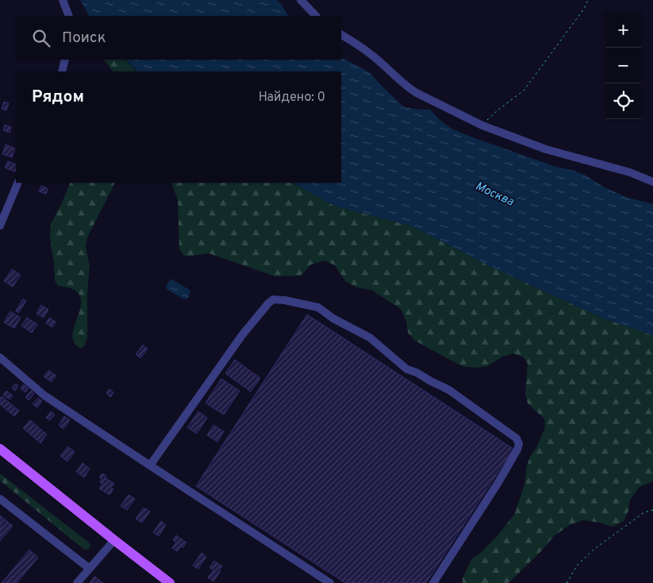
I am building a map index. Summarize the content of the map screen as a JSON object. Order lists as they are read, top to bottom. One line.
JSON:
{"water":["Москва"],"page":{"map_buttons":["+","−"],"search":"Поиск","heading":["Рядом","Найдено: 0"]}}
